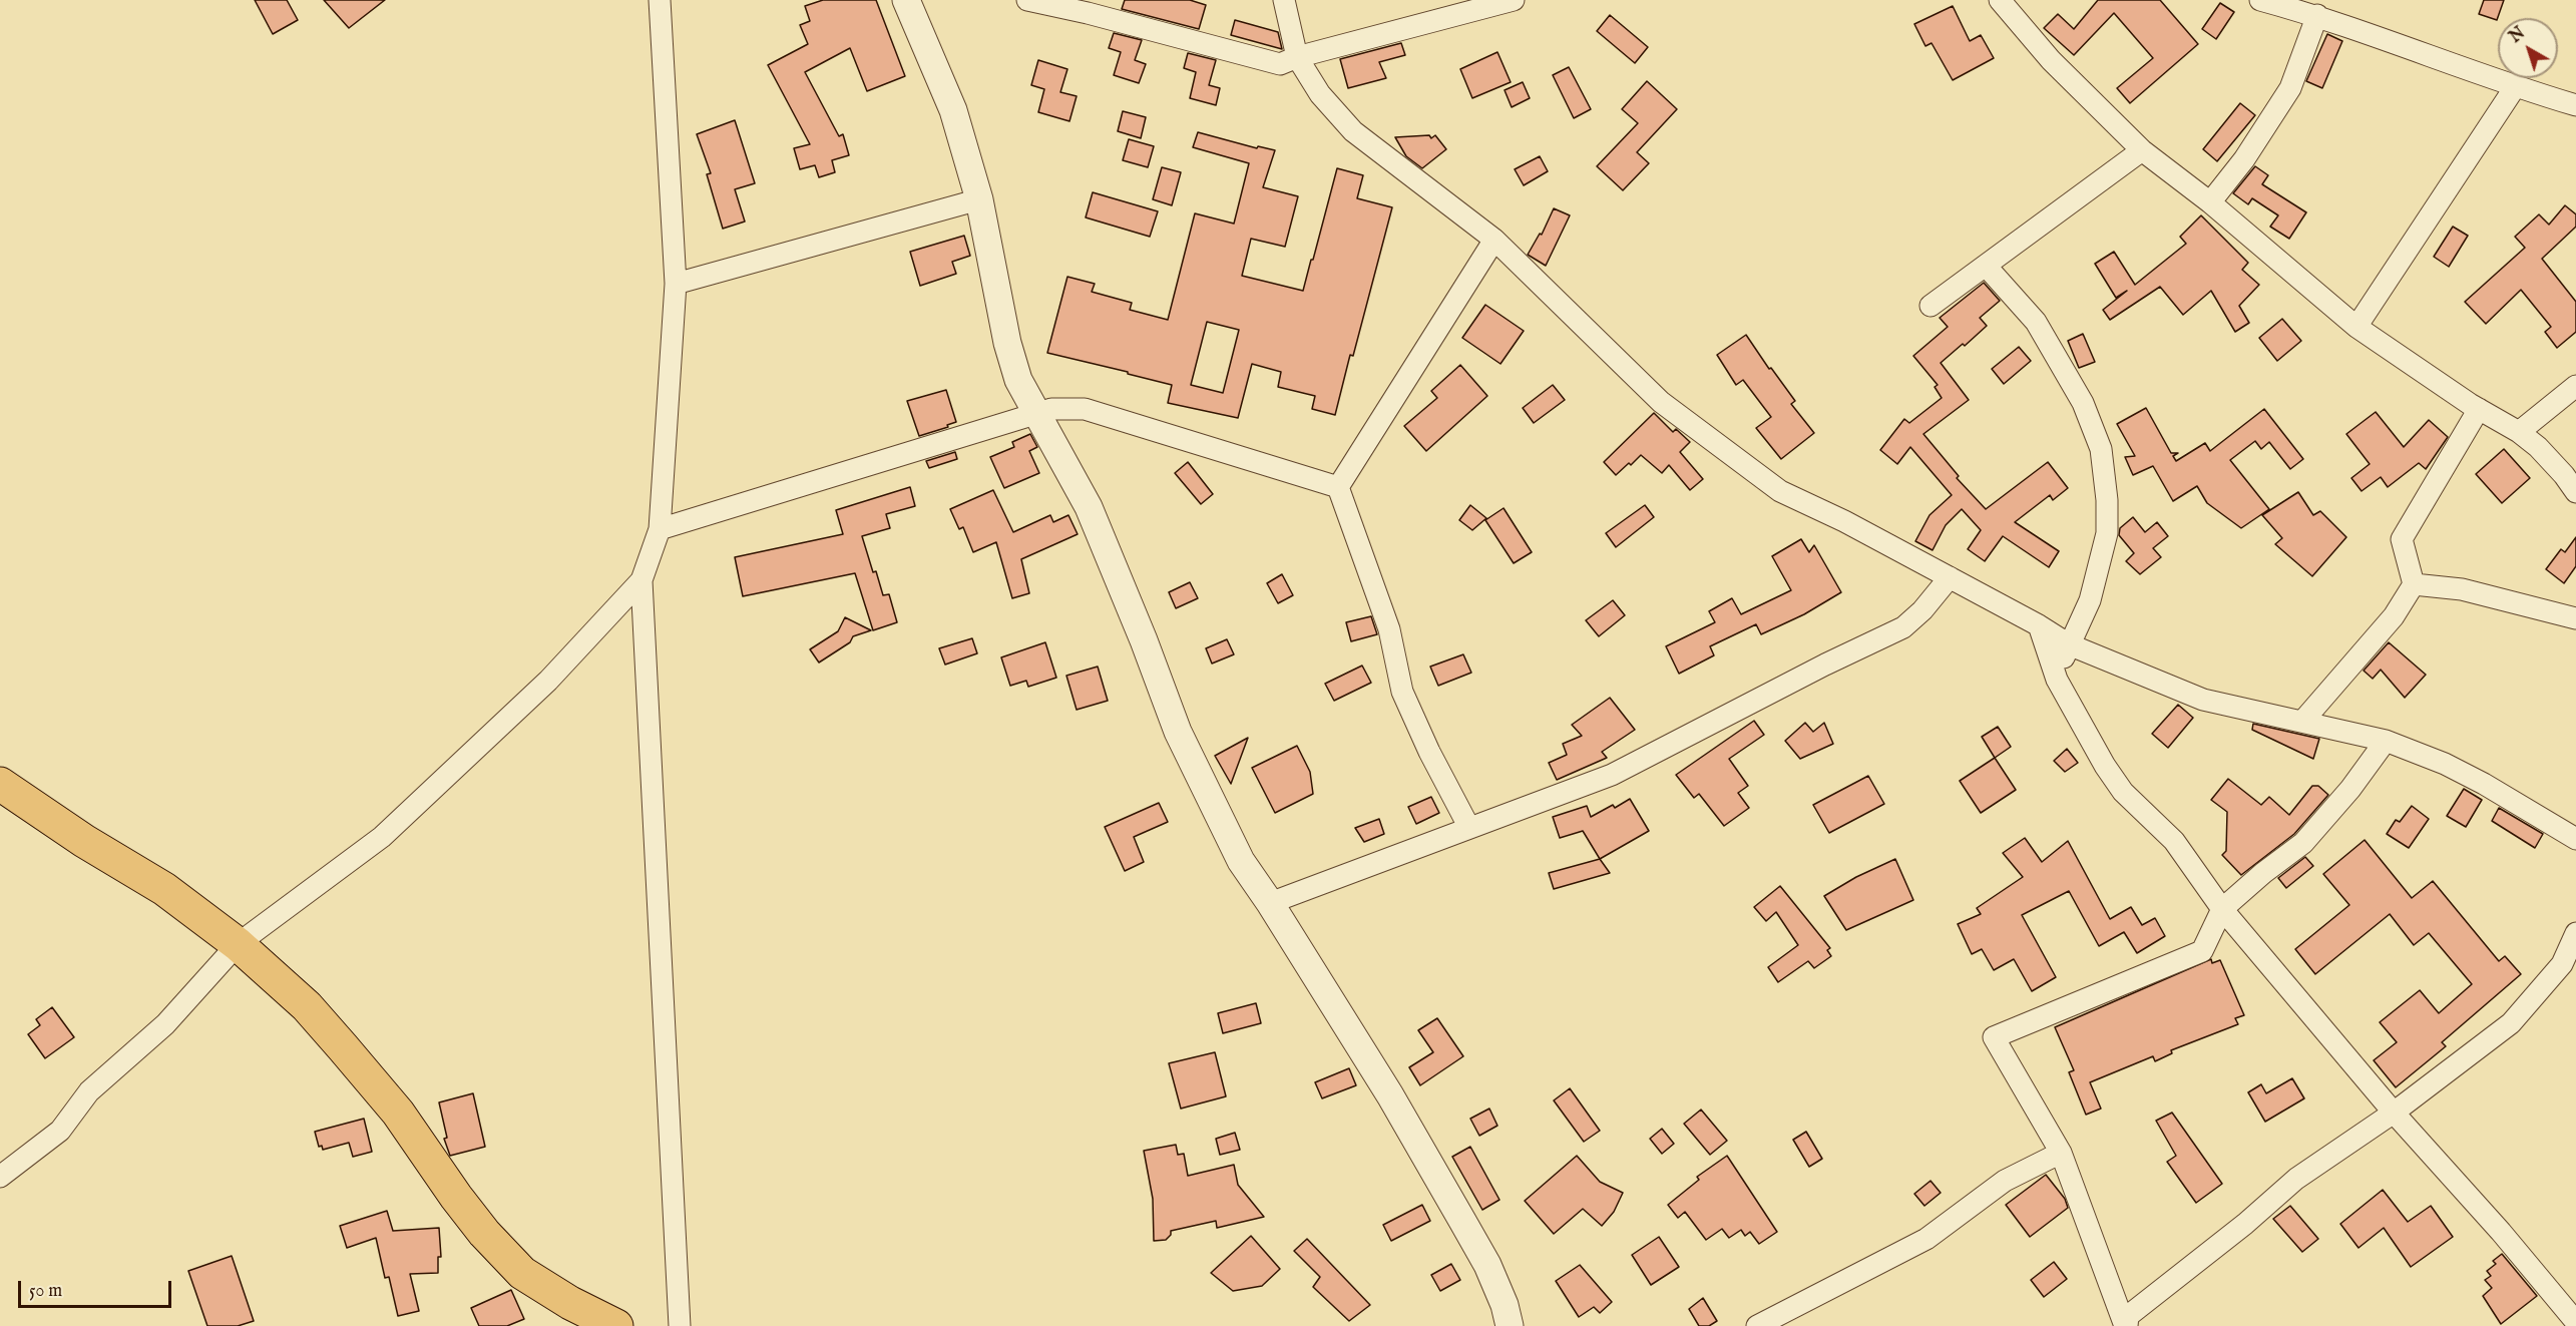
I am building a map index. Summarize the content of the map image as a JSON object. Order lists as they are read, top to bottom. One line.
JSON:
{"scale_bar":"50 m","north":"top left"}
